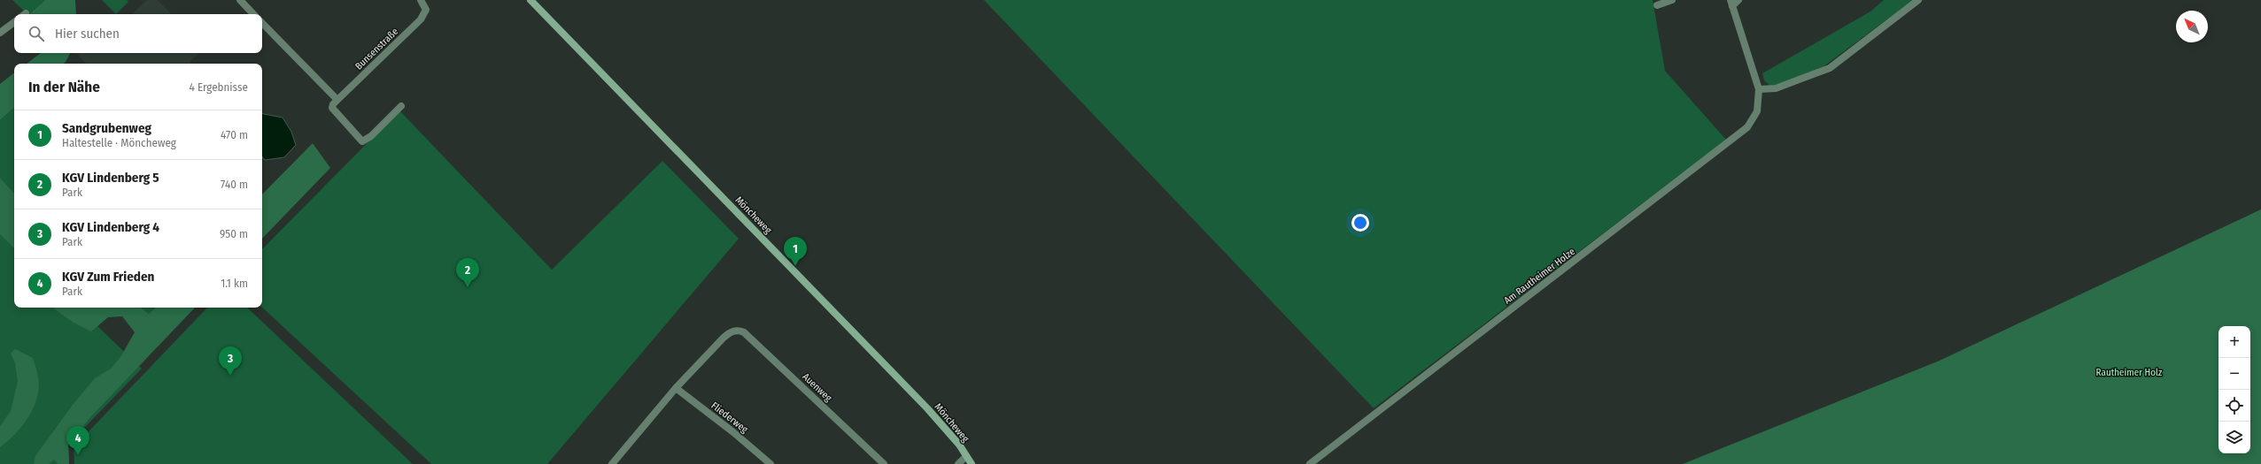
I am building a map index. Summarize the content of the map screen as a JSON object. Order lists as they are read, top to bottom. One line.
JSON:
{"streets":{"main road":["Möncheweg"],"street":["Bunsenstraße","Am Rautheimer Holze","Auenweg","Fliederweg"]},"crossings":[["Auenweg","Fliederweg"]],"parks":["Rautheimer Holz"],"north":"top left","page":{"search":"Hier suchen","heading":["In der Nähe","4 Ergebnisse"],"list":[{"mark":"1","name":"Sandgrubenweg","note":"Haltestelle · Möncheweg","value":"470 m"},{"mark":"2","name":"KGV Lindenberg 5","note":"Park","value":"740 m"},{"mark":"3","name":"KGV Lindenberg 4","note":"Park","value":"950 m"},{"mark":"4","name":"KGV Zum Frieden","note":"Park","value":"1.1 km"}],"pins":["1","2","3","4"],"map_buttons":["+","−"]}}
